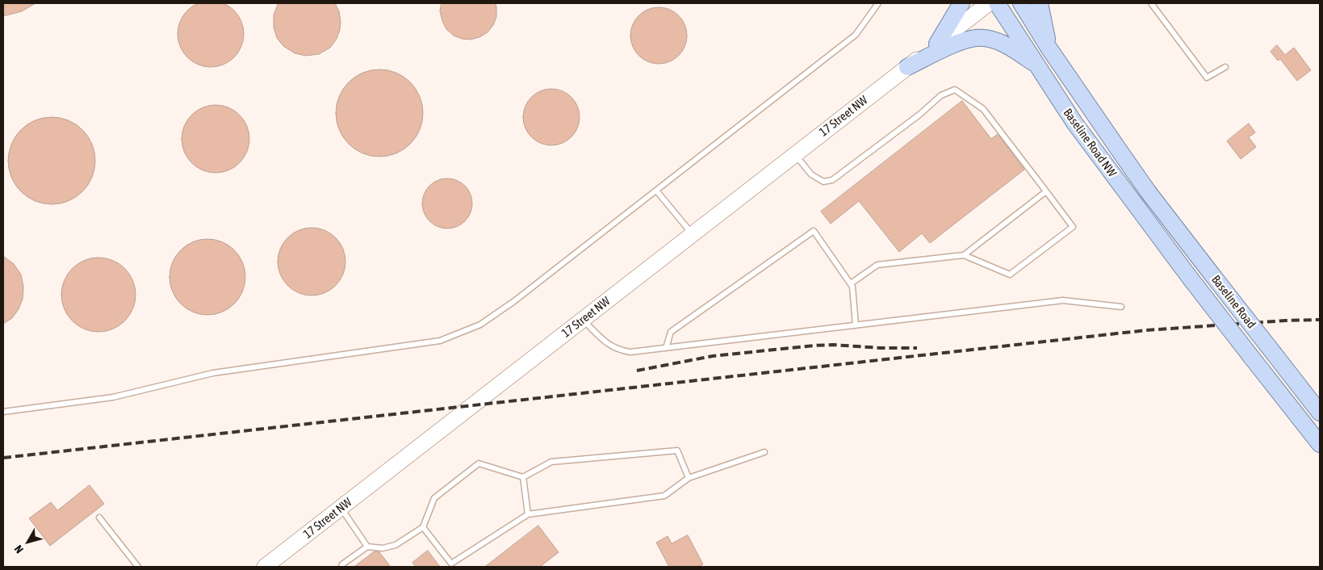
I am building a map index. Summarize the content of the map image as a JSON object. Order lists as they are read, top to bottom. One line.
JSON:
{"streets":{"main road":["17 Street NW","Baseline Road NW","Baseline Road"]},"crossings":[["Baseline Road NW","Baseline Road"]],"north":"bottom left"}
